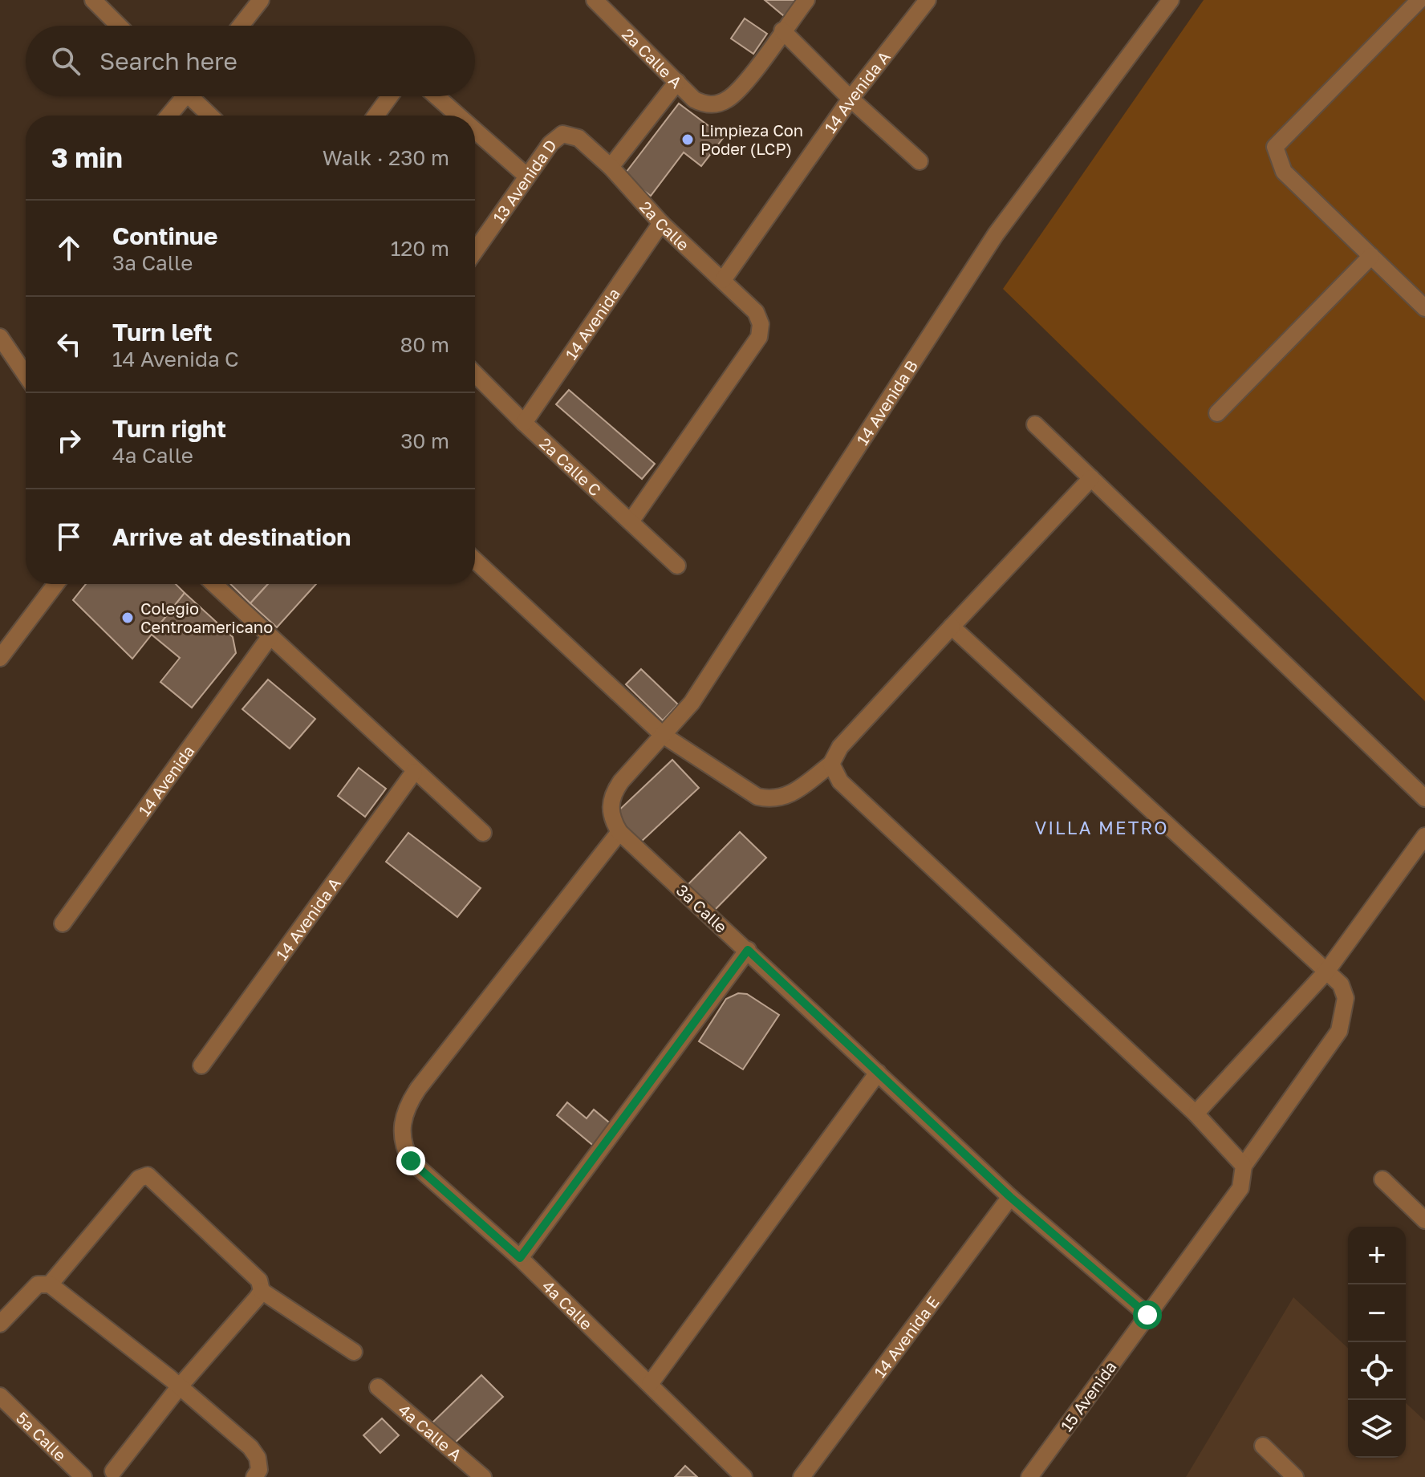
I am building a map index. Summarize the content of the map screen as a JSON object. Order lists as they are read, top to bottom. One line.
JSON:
{"streets":{"street":["2a Calle A","14 Avenida A","13 Avenida D","2a Calle","14 Avenida","14 Avenida B","2a Calle C","3a Calle","4a Calle","14 Avenida E","15 Avenida","4a Calle A","5a Calle"]},"crossings":[["14 Avenida A","2a Calle"],["13 Avenida D","2a Calle"],["2a Calle","14 Avenida"],["2a Calle","2a Calle C"],["14 Avenida","2a Calle C"],["14 Avenida B","3a Calle"],["3a Calle","4a Calle"],["3a Calle","14 Avenida E"],["3a Calle","15 Avenida"]],"districts":["VILLA METRO"],"places":["Limpieza Con Poder (LCP)","Colegio Centroamericano"],"page":{"search":"Search here","heading":["3 min","Walk · 230 m"],"list":[["Continue","3a Calle","120 m"],["Turn left","14 Avenida C","80 m"],["Turn right","4a Calle","30 m"],"Arrive at destination"],"map_buttons":["+","−"]}}
